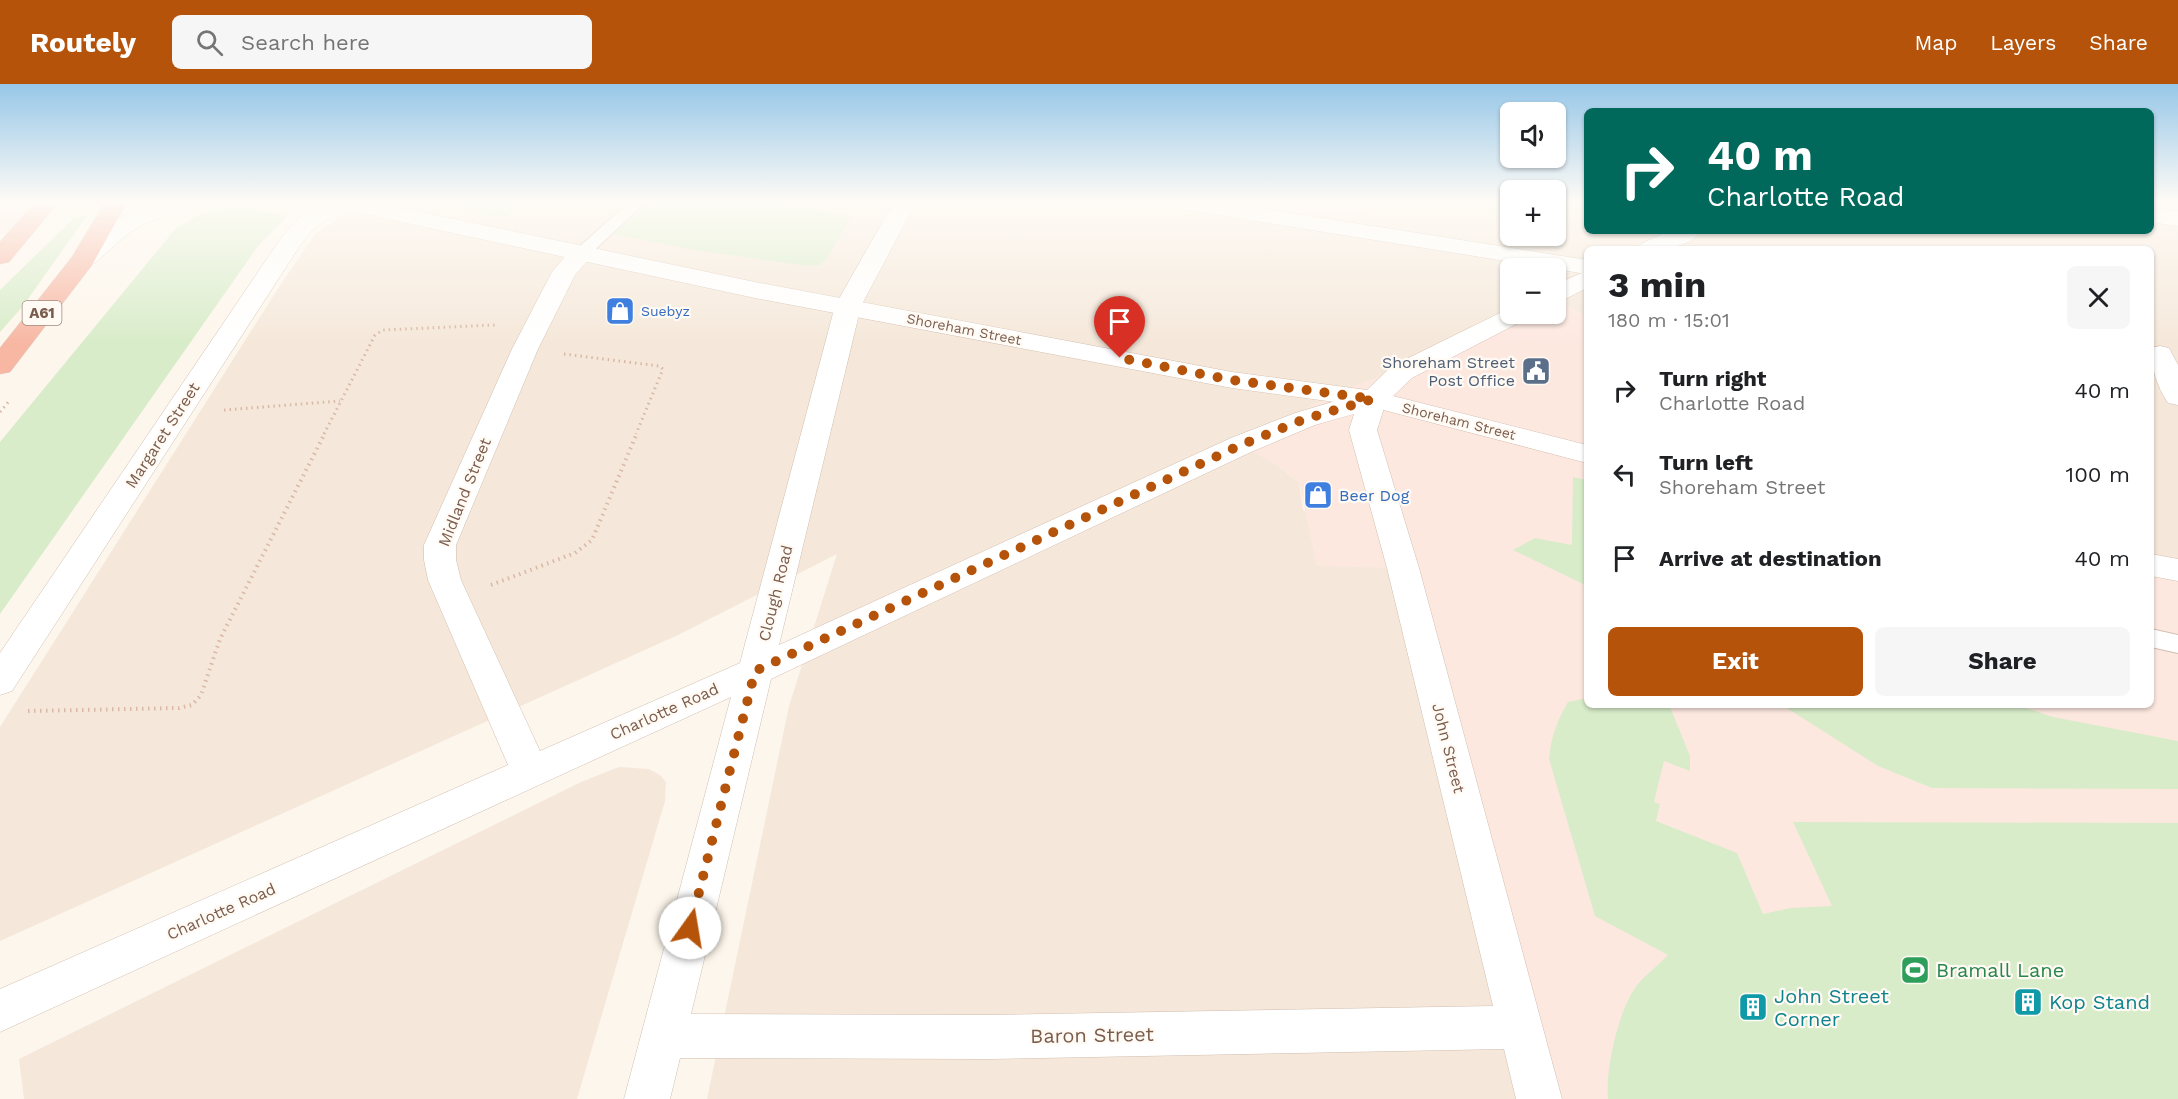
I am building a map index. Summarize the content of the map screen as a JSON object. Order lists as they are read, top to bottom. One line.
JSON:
{"streets":{"highway":["A61"],"street":["Shoreham Street","Margaret Street","Midland Street","Clough Road","Charlotte Road","John Street","Baron Street"]},"crossings":[["Shoreham Street","Midland Street"],["Shoreham Street","Clough Road"],["Shoreham Street","Charlotte Road"],["Shoreham Street","John Street"],["Midland Street","Charlotte Road"],["Clough Road","Charlotte Road"],["Clough Road","Baron Street"],["Charlotte Road","John Street"],["John Street","Baron Street"]],"places":{"shop":["Suebyz","Beer Dog"],"public building":["Shoreham Street Post Office"],"sports":["Bramall Lane"],"building":["Kop Stand","John Street Corner"]},"page":{"header":"Routely","search":"Search here","nav":["Map","Layers","Share"],"map_buttons":["+","−"],"turn":["40 m","Charlotte Road"],"heading":["3 min","180 m · 15:01"],"list":[{"name":"Turn right","note":"Charlotte Road","value":"40 m"},{"name":"Turn left","note":"Shoreham Street","value":"100 m"},{"name":"Arrive at destination","value":"40 m"}],"buttons":["Exit","Share"]}}
